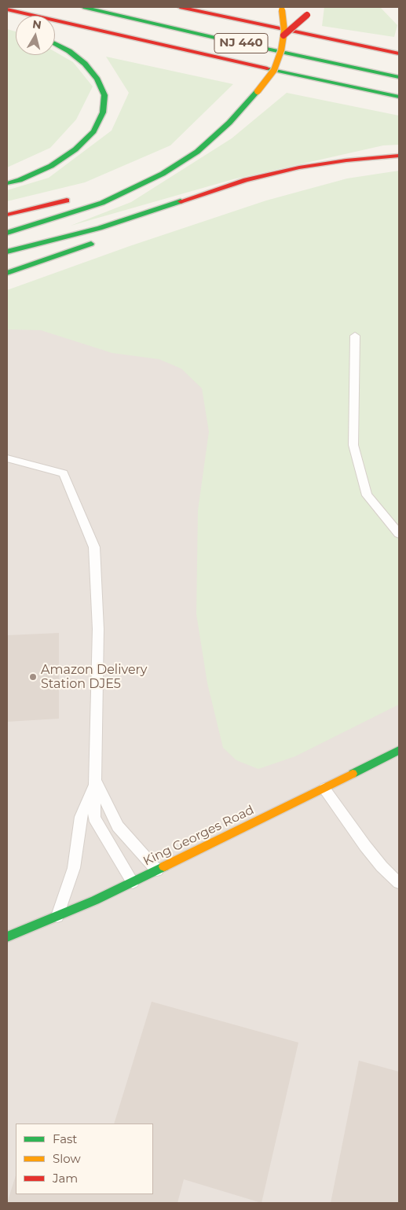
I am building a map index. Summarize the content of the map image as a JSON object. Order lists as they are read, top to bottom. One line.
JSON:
{"streets":{"main road":["NJ 440","King Georges Road"]},"places":["Amazon Delivery Station DJE5"],"legend":["Fast","Slow","Jam"],"north":"top"}
